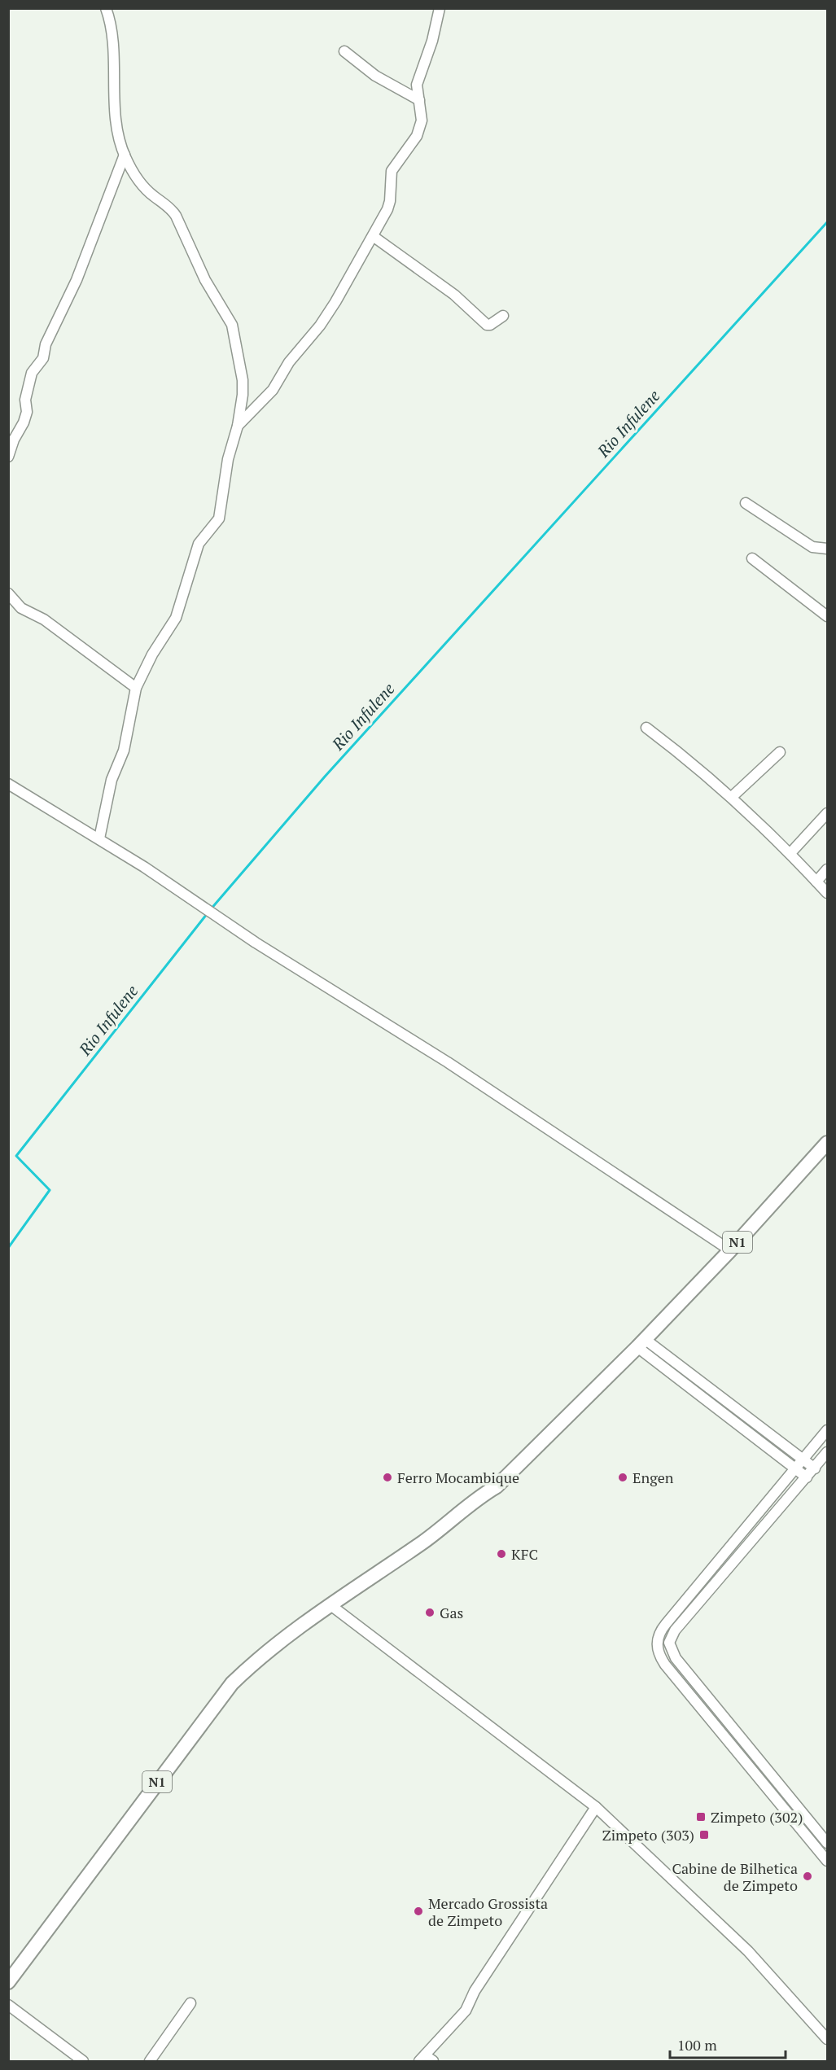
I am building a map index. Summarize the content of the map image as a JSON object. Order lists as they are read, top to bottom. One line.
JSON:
{"streets":{"highway":["N1"]},"water":["Rio Infulene"],"places":{"other":["Ferro Mocambique","Engen","KFC","Gas","Cabine de Bilhetica de Zimpeto","Mercado Grossista de Zimpeto"],"transit":["Zimpeto (302)","Zimpeto (303)"]},"scale_bar":"100 m"}
